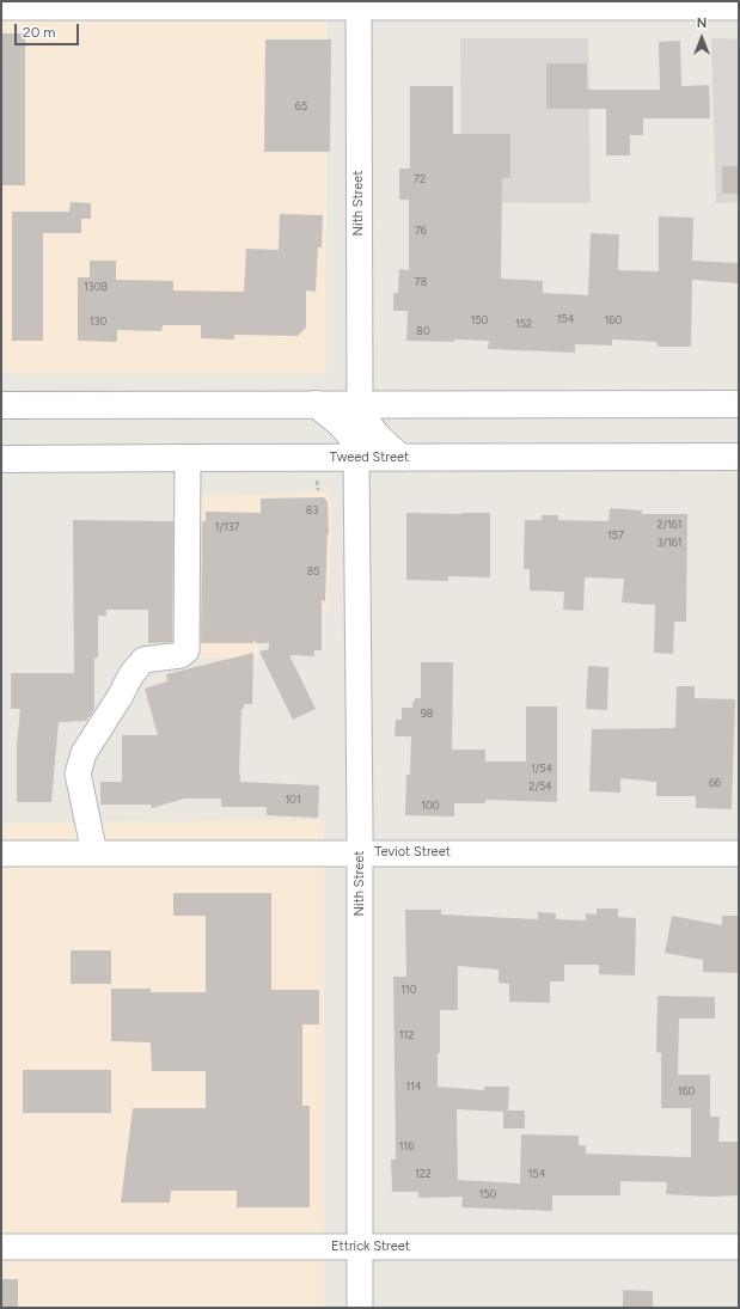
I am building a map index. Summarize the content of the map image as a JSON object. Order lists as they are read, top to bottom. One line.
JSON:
{"streets":{"main road":["Tweed Street"],"street":["Nith Street","Teviot Street","Ettrick Street"]},"crossings":[["Nith Street","Tweed Street"],["Nith Street","Teviot Street"],["Nith Street","Ettrick Street"]],"house_numbers":["65","72","76","78","130B","154","150","160","130","152","80","83","2/161","1/137","157","3/161","85","98","1/54","66","2/54","101","100","110","112","114","160","116","122","154","150"],"scale_bar":"20 m","north":"top"}
